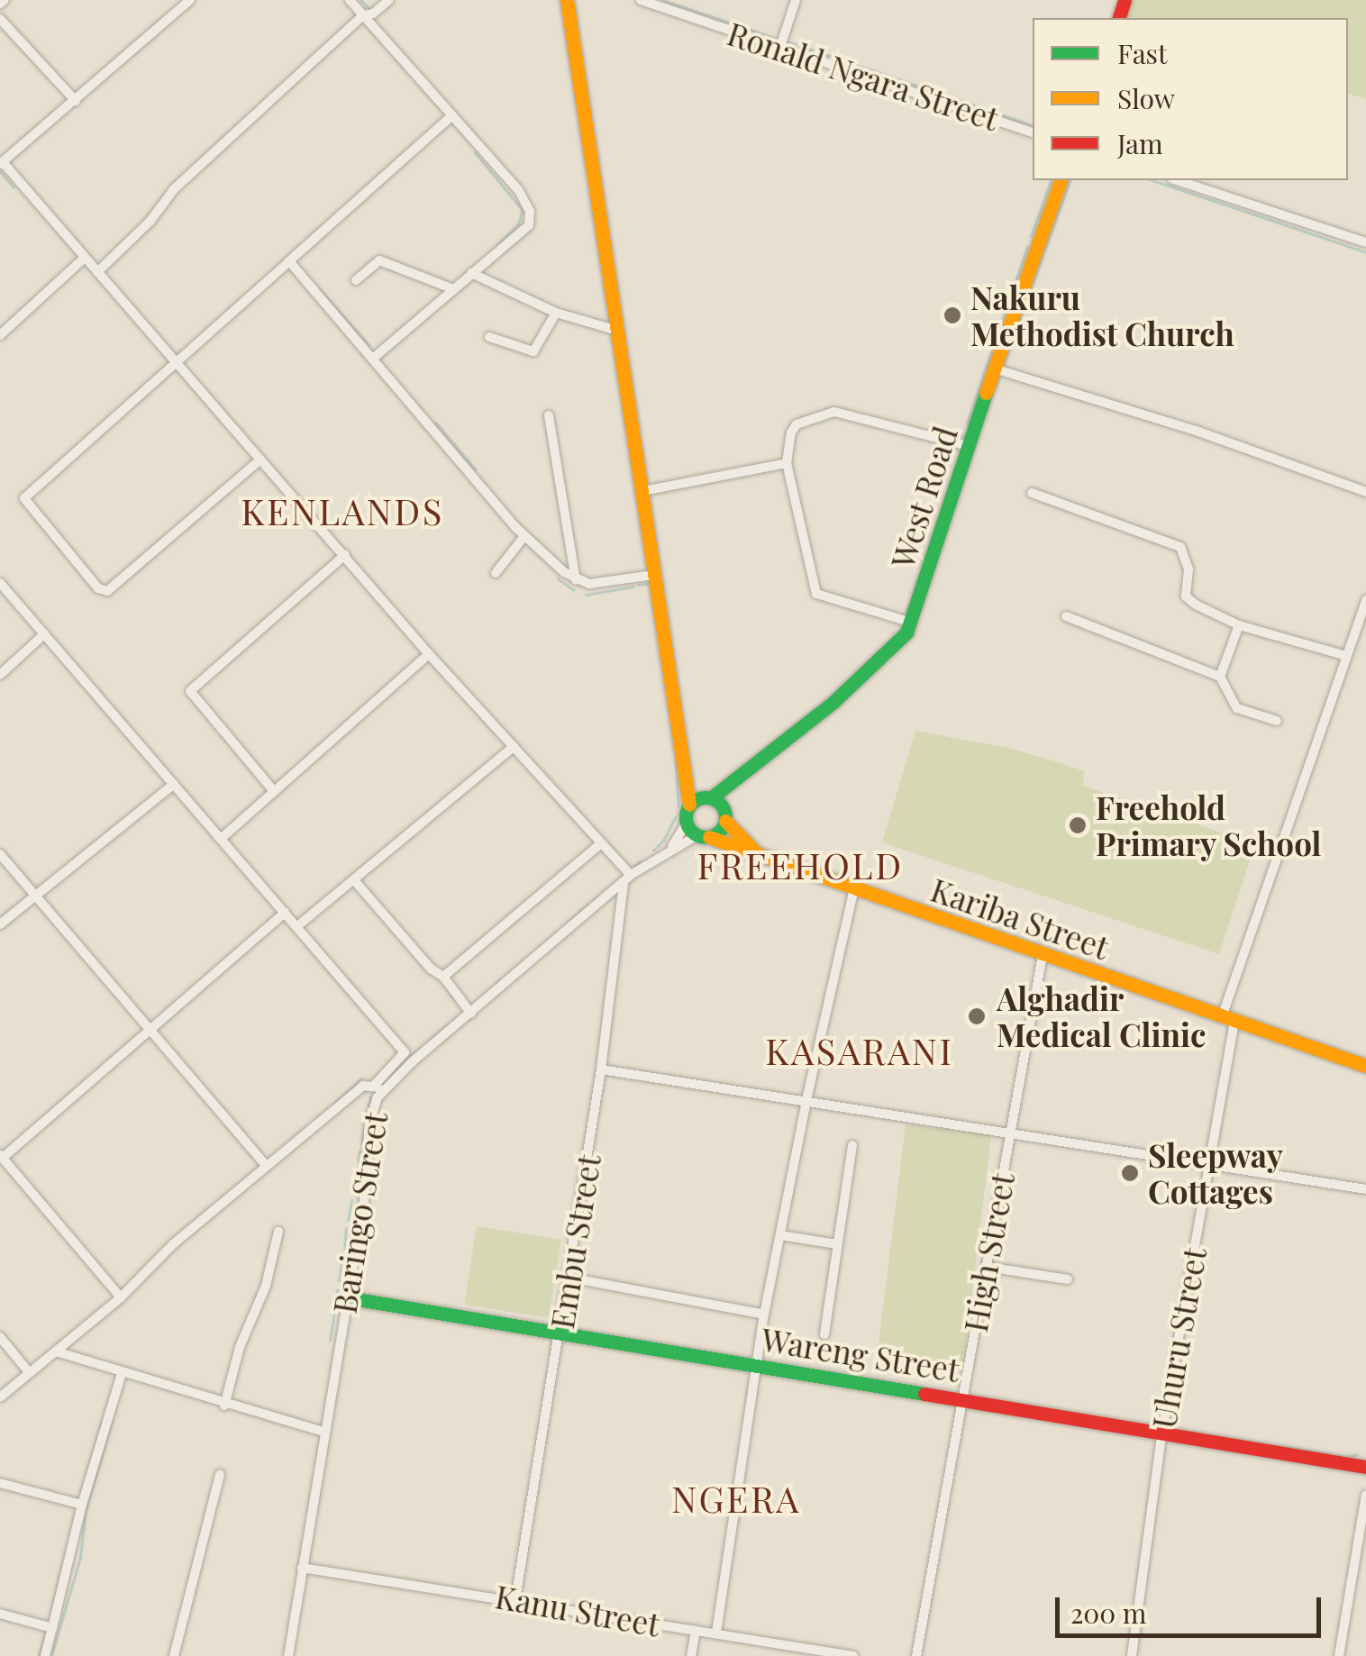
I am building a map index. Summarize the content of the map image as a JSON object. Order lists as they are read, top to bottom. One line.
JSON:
{"streets":{"street":["Ronald Ngara Street","West Road","Kariba Street","Baringo Street","Embu Street","High Street","Uhuru Street","Wareng Street","Kanu Street"]},"crossings":[["West Road","Kariba Street"],["West Road","Baringo Street"],["Kariba Street","Baringo Street"],["Kariba Street","High Street"],["Kariba Street","Uhuru Street"],["Baringo Street","Embu Street"],["Baringo Street","Wareng Street"],["Baringo Street","Kanu Street"],["Embu Street","Wareng Street"],["Embu Street","Kanu Street"],["High Street","Wareng Street"],["Uhuru Street","Wareng Street"]],"districts":["KENLANDS","FREEHOLD","KASARANI","NGERA"],"places":["Nakuru Methodist Church","Freehold Primary School","Alghadir Medical Clinic","Sleepway Cottages"],"legend":["Fast","Slow","Jam"],"scale_bar":"200 m"}
